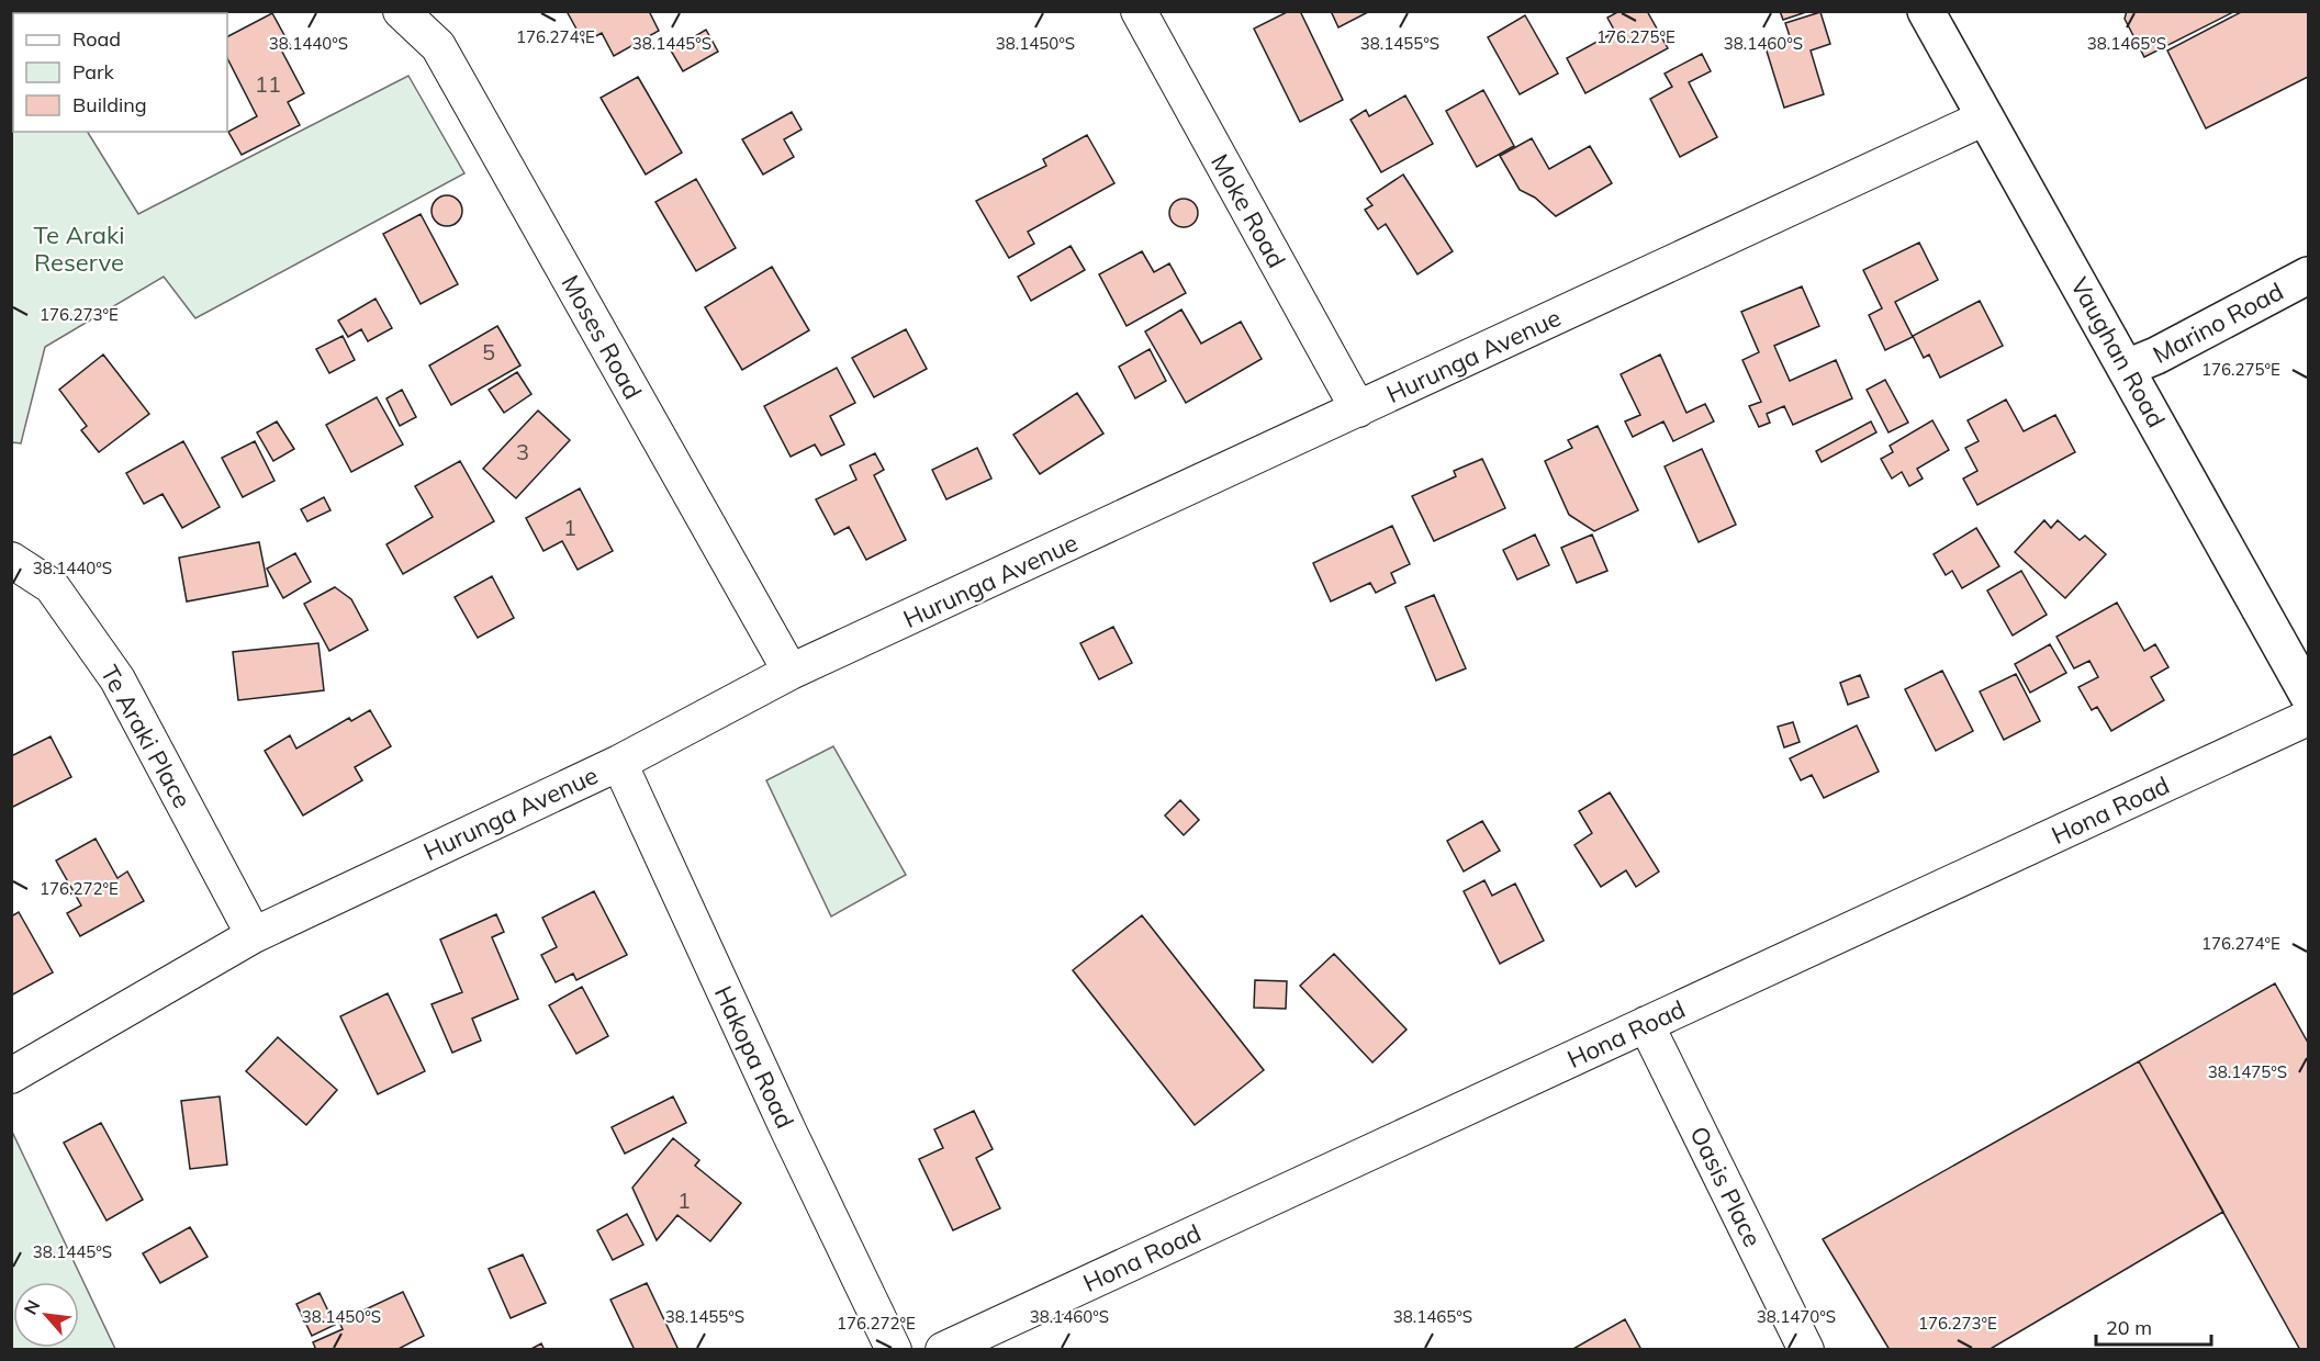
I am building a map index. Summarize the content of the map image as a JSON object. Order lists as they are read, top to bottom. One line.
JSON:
{"streets":{"street":["Moke Road","Marino Road","Moses Road","Vaughan Road","Hurunga Avenue","Te Araki Place","Hona Road","Hakopa Road","Oasis Place"]},"crossings":[["Moke Road","Hurunga Avenue"],["Marino Road","Vaughan Road"],["Moses Road","Hurunga Avenue"],["Vaughan Road","Hurunga Avenue"],["Hurunga Avenue","Te Araki Place"],["Hurunga Avenue","Hakopa Road"],["Hona Road","Oasis Place"]],"parks":["Te Araki Reserve"],"house_numbers":["11","5","3","1","1"],"legend":["Road","Park","Building"],"scale_bar":"20 m","north":"top left","coordinates":["176.274°E","176.275°E","38.1440°S","38.1445°S","38.1450°S","38.1455°S","38.1460°S","38.1465°S","176.273°E","176.272°E","38.1475°S","38.1470°S"]}
